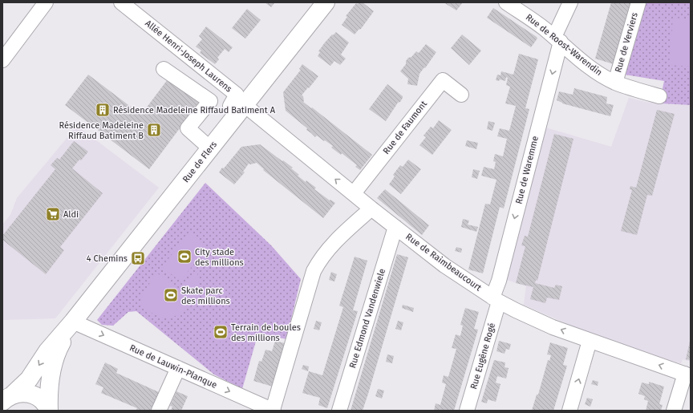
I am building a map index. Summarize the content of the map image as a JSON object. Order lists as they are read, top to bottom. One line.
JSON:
{"streets":{"main road":["Rue de Flers"],"street":["Rue de Verviers","Rue de Roost-Warendin","Allée Henri-Joseph Laurens","Rue de Faumont","Rue de Waremme","Rue de Raimbeaucourt","Rue Edmond Vandenwiele","Rue Eugène Rogé","Rue de Lauwin-Planque"]},"crossings":[["Rue de Verviers","Rue de Roost-Warendin"],["Rue de Roost-Warendin","Rue de Waremme"],["Allée Henri-Joseph Laurens","Rue de Flers"],["Allée Henri-Joseph Laurens","Rue de Raimbeaucourt"],["Rue de Faumont","Rue de Raimbeaucourt"],["Rue de Flers","Rue de Raimbeaucourt"],["Rue de Flers","Rue de Lauwin-Planque"],["Rue de Waremme","Rue de Raimbeaucourt"],["Rue de Waremme","Rue Eugène Rogé"],["Rue de Raimbeaucourt","Rue Edmond Vandenwiele"],["Rue de Raimbeaucourt","Rue Eugène Rogé"]],"one_way":["Rue de Waremme","Rue de Raimbeaucourt","Rue de Lauwin-Planque"],"places":{"building":["Résidence Madeleine Riffaud Batiment A","Résidence Madeleine Riffaud Batiment B"],"supermarket":["Aldi"],"sports":["City stade des millions","Skate parc des millions","Terrain de boules des millions"],"bus stop":["4 Chemins"]}}
